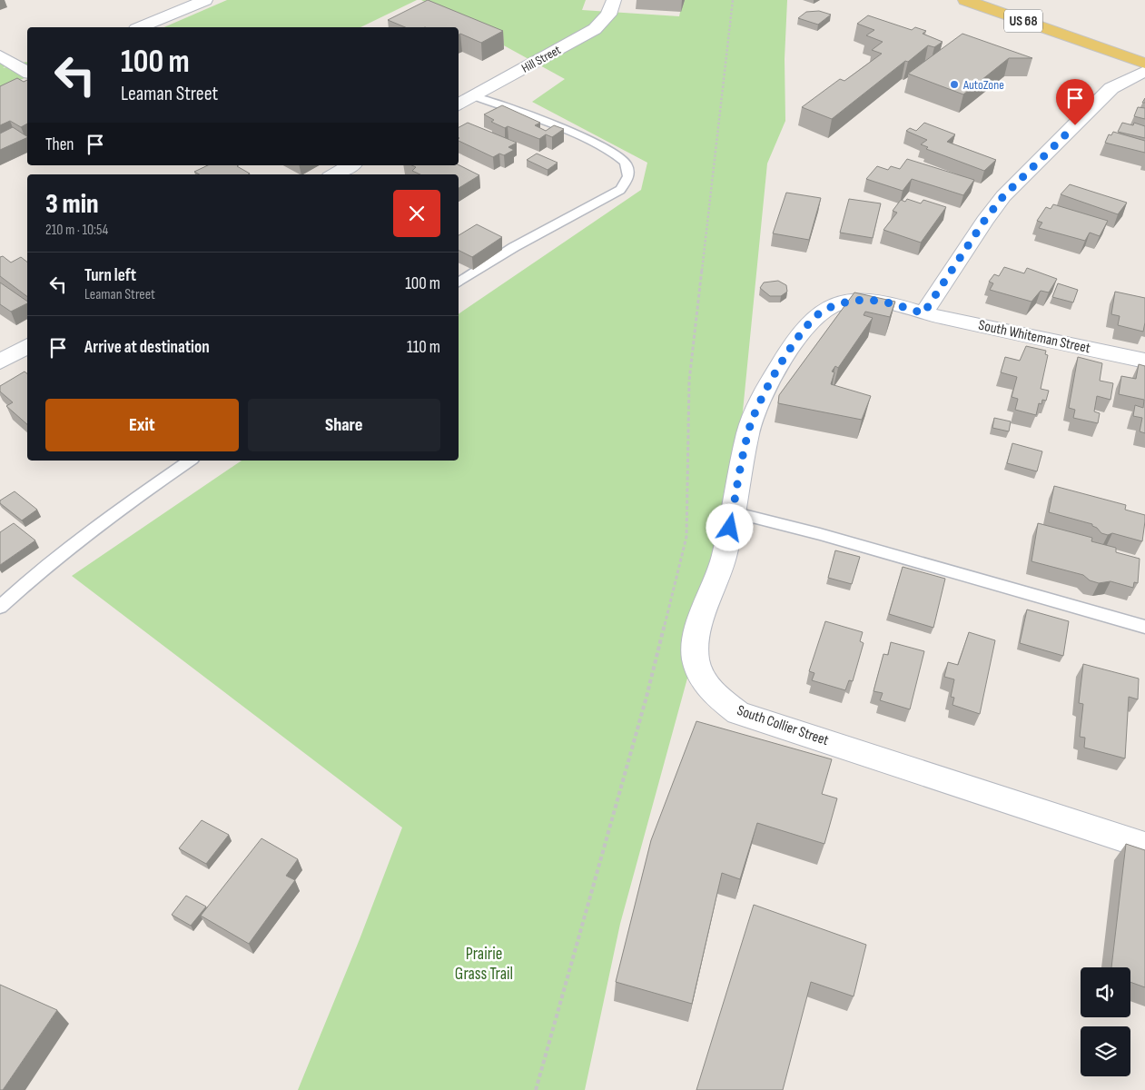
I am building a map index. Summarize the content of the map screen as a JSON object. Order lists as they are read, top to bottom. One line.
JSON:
{"streets":{"main road":["US 68"],"street":["Hill Street","South Whiteman Street","South Collier Street"]},"crossings":[["South Whiteman Street","South Collier Street"]],"parks":["Prairie Grass Trail"],"places":["AutoZone"],"page":{"turn":["100 m","Leaman Street"],"then":"Then","heading":["3 min","210 m · 10:54"],"list":[{"name":"Turn left","note":"Leaman Street","value":"100 m"},{"name":"Arrive at destination","value":"110 m"}],"buttons":["Exit","Share"]}}
